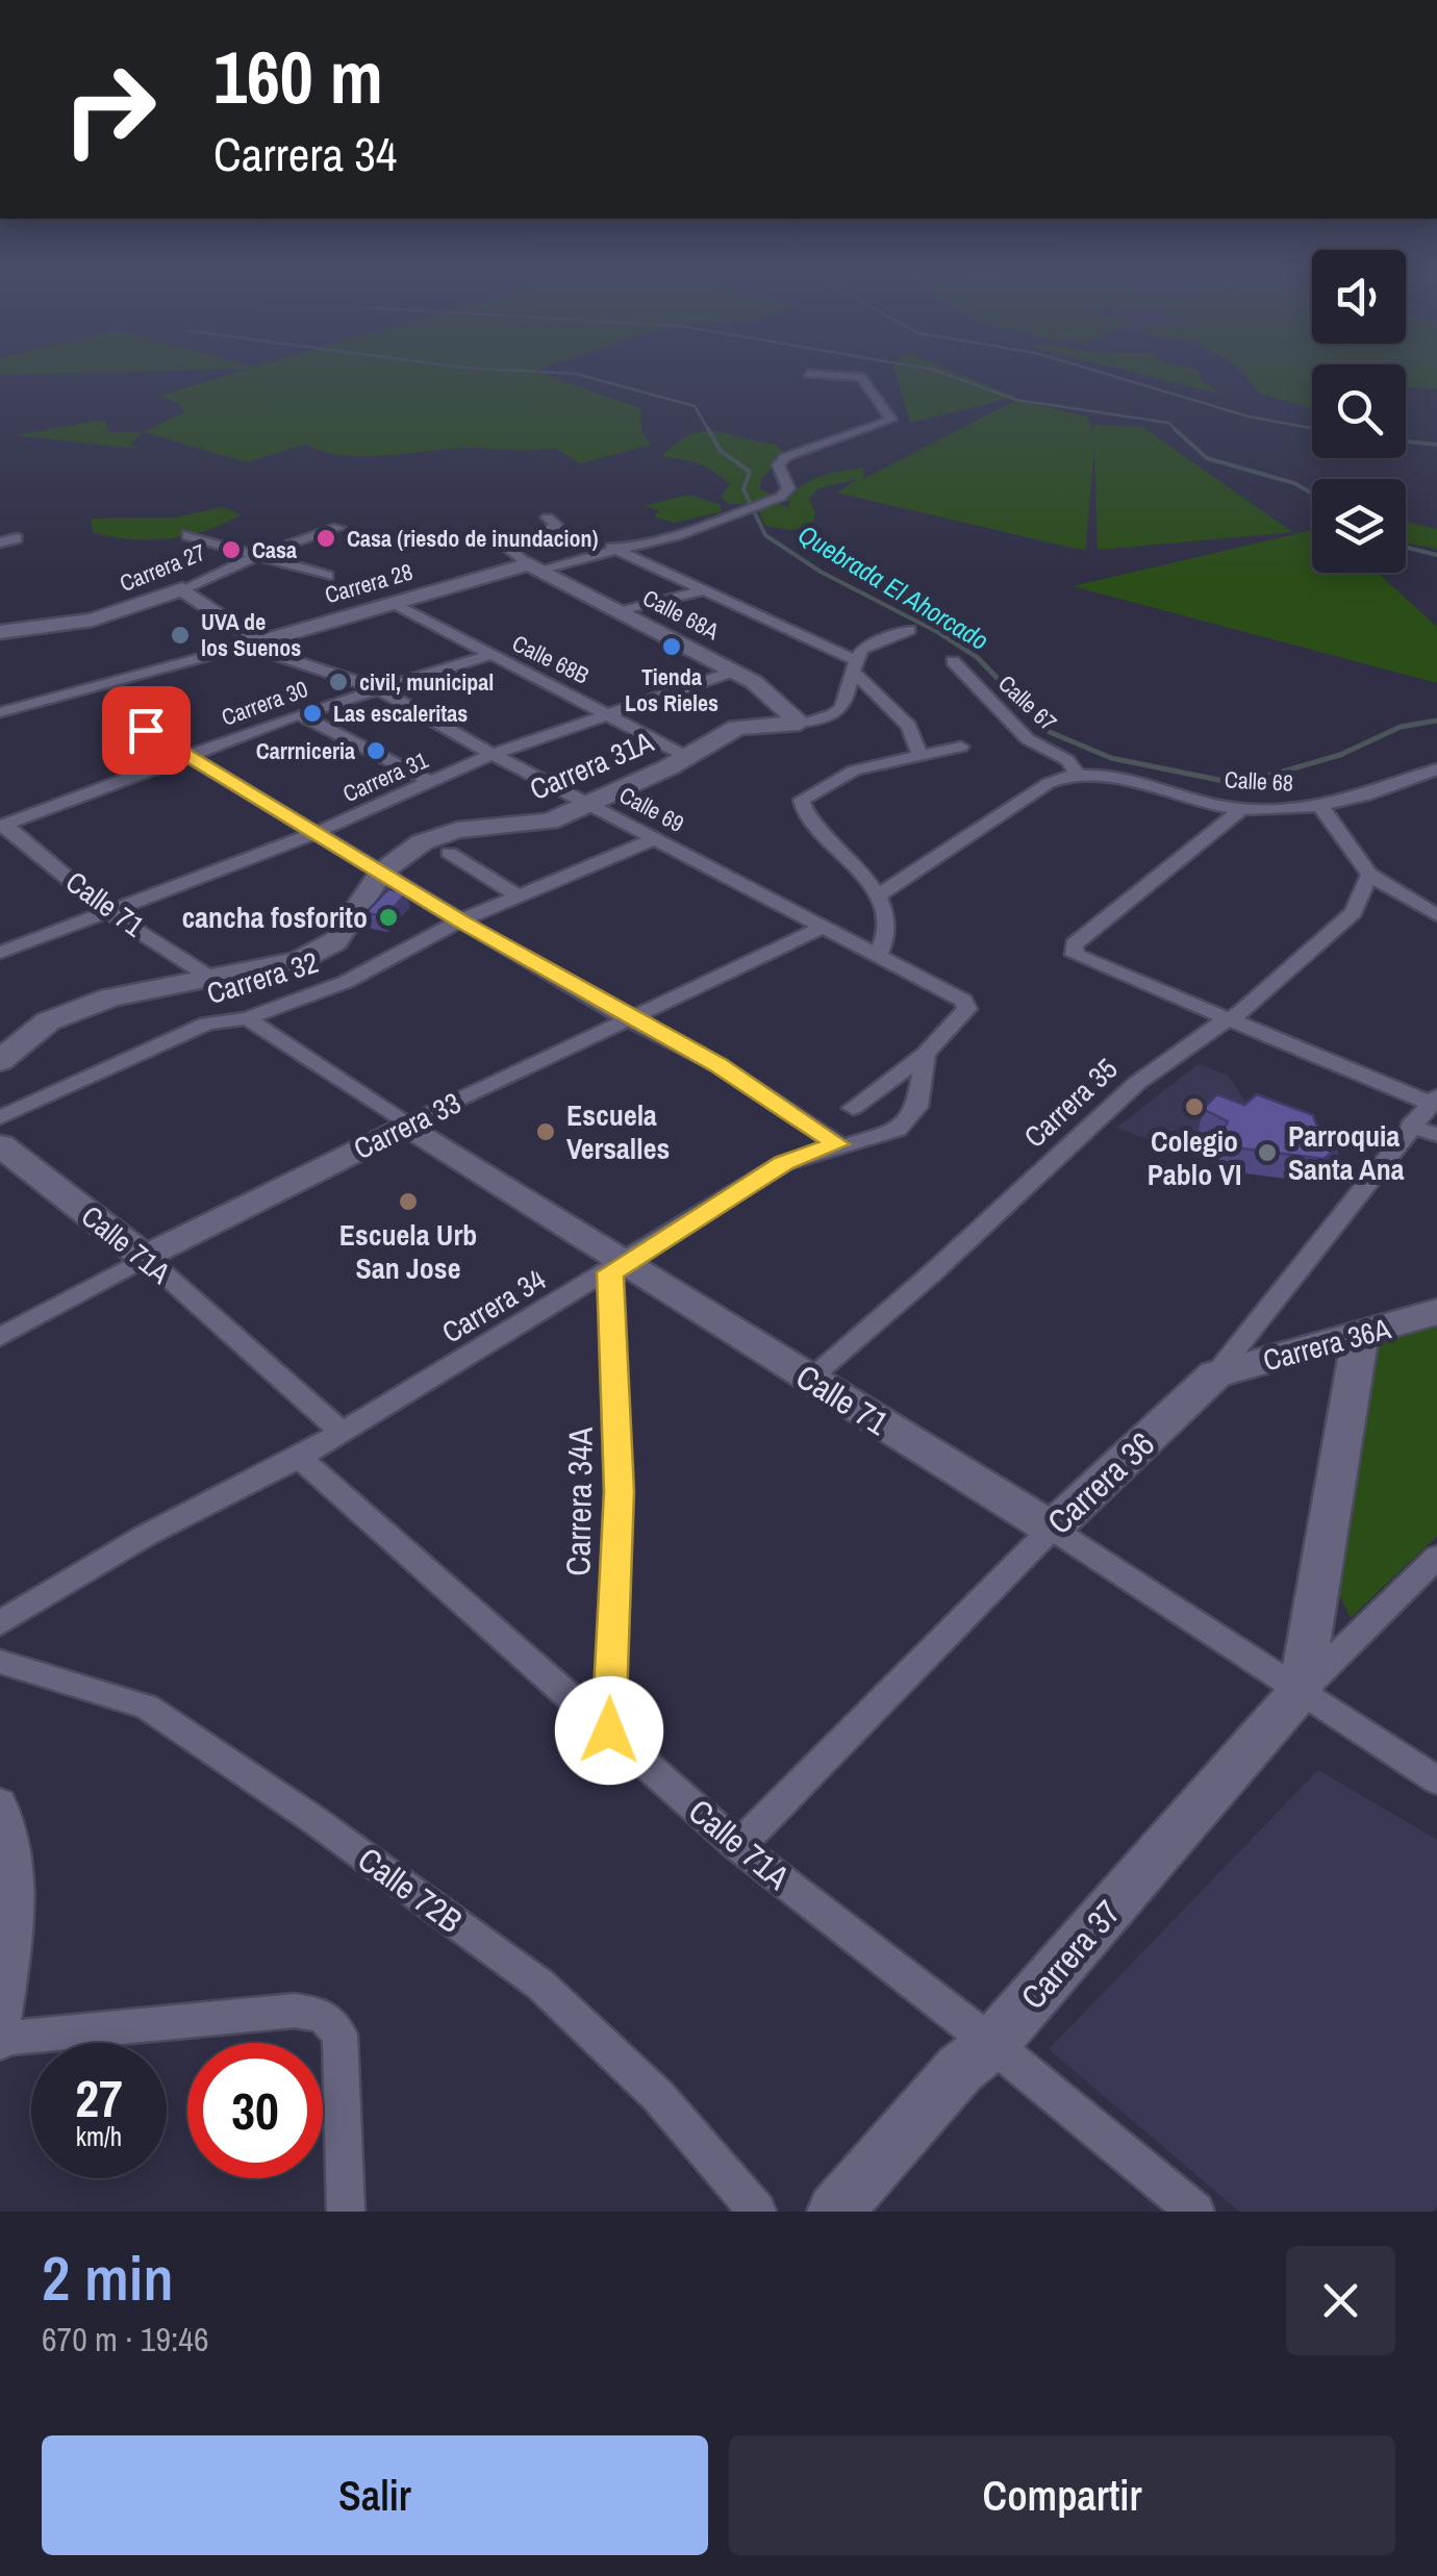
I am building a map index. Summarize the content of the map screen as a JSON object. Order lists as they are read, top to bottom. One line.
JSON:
{"streets":{"street":["Carrera 27","Carrera 28","Calle 68A","Calle 68B","Carrera 30","Calle 67","Carrera 31A","Carrera 31","Calle 68","Calle 69","Calle 71","Carrera 32","Carrera 35","Carrera 33","Calle 71A","Carrera 34","Carrera 36A","Carrera 36","Carrera 34A","Calle 72B","Carrera 37"]},"crossings":[["Carrera 27","Calle 69"],["Carrera 28","Calle 68A"],["Carrera 28","Calle 68B"],["Carrera 28","Calle 69"],["Calle 68A","Carrera 31A"],["Calle 68A","Carrera 31"],["Calle 68B","Carrera 30"],["Calle 68B","Carrera 31A"],["Calle 68B","Carrera 31"],["Carrera 30","Calle 69"],["Carrera 30","Calle 71"],["Calle 67","Calle 68"],["Carrera 31A","Calle 69"],["Carrera 31A","Calle 71"],["Carrera 31","Calle 69"],["Carrera 31","Calle 71"],["Calle 69","Carrera 32"],["Calle 69","Carrera 33"],["Calle 69","Carrera 34"],["Calle 71","Carrera 32"],["Calle 71","Carrera 35"],["Calle 71","Carrera 33"],["Calle 71","Carrera 34"],["Calle 71","Carrera 36"],["Calle 71","Carrera 34A"],["Calle 71","Carrera 37"],["Carrera 33","Calle 71A"],["Calle 71A","Carrera 34"],["Calle 71A","Carrera 36"],["Calle 71A","Carrera 34A"],["Calle 71A","Carrera 37"],["Carrera 34","Carrera 34A"],["Carrera 36A","Carrera 36"]],"water":["Quebrada El Ahorcado"],"places":["Casa (riesdo de inundacion)","Casa","UVA de los Suenos","Tienda Los Rieles","civil, municipal","Las escaleritas","Carrniceria","cancha fosforito","Colegio Pablo VI","Escuela Versalles","Parroquia Santa Ana","Escuela Urb San Jose"],"page":{"turn":["160 m","Carrera 34"],"speed":"27 km/h","limit":"30","heading":["2 min","670 m · 19:46"],"buttons":["Salir","Compartir"]}}
